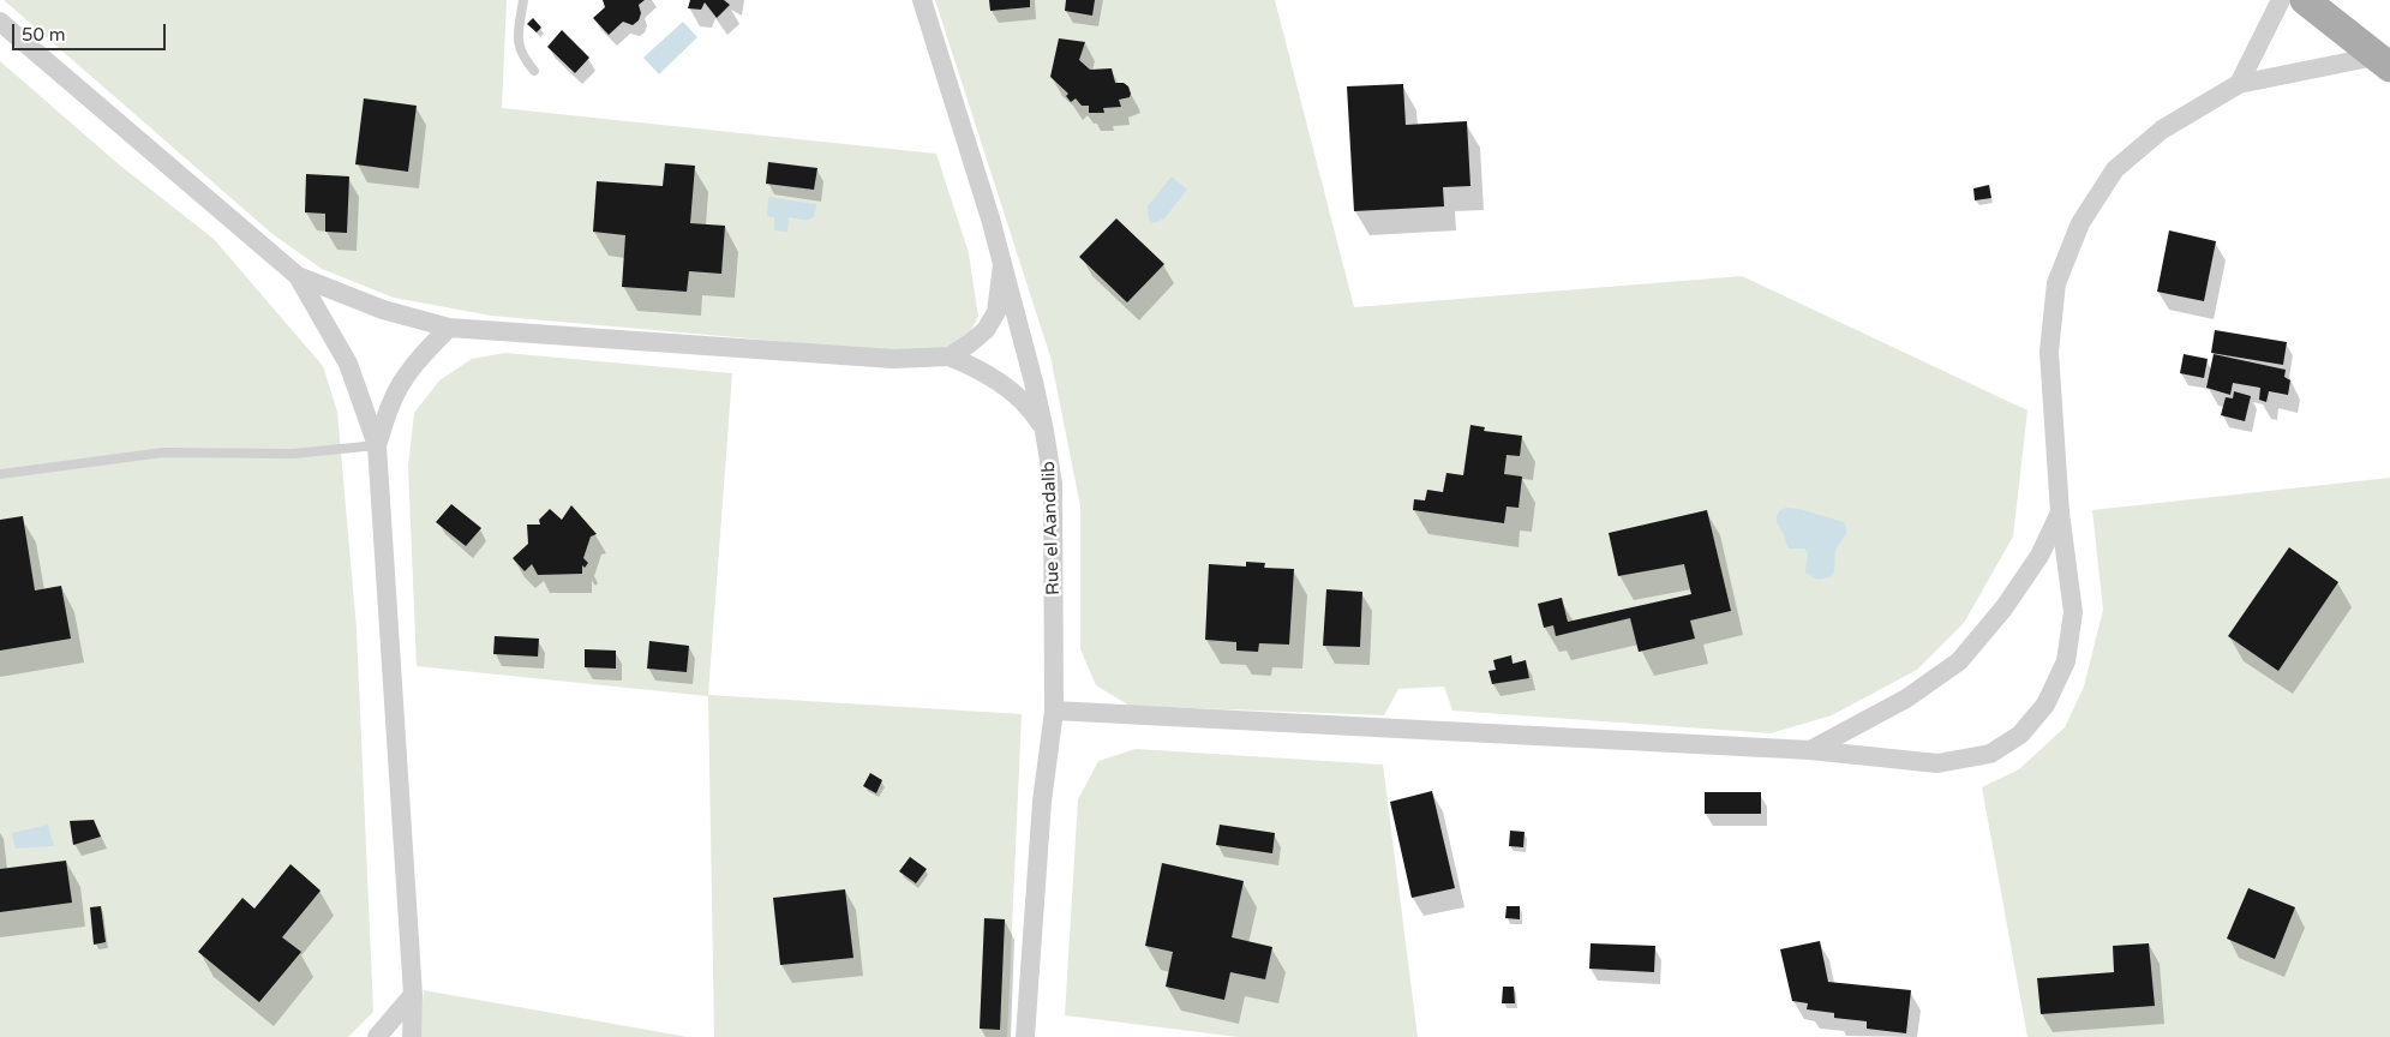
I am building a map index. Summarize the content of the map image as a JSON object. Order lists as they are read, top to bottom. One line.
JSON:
{"streets":{"street":["Rue el Aandalib"]},"scale_bar":"50 m"}
